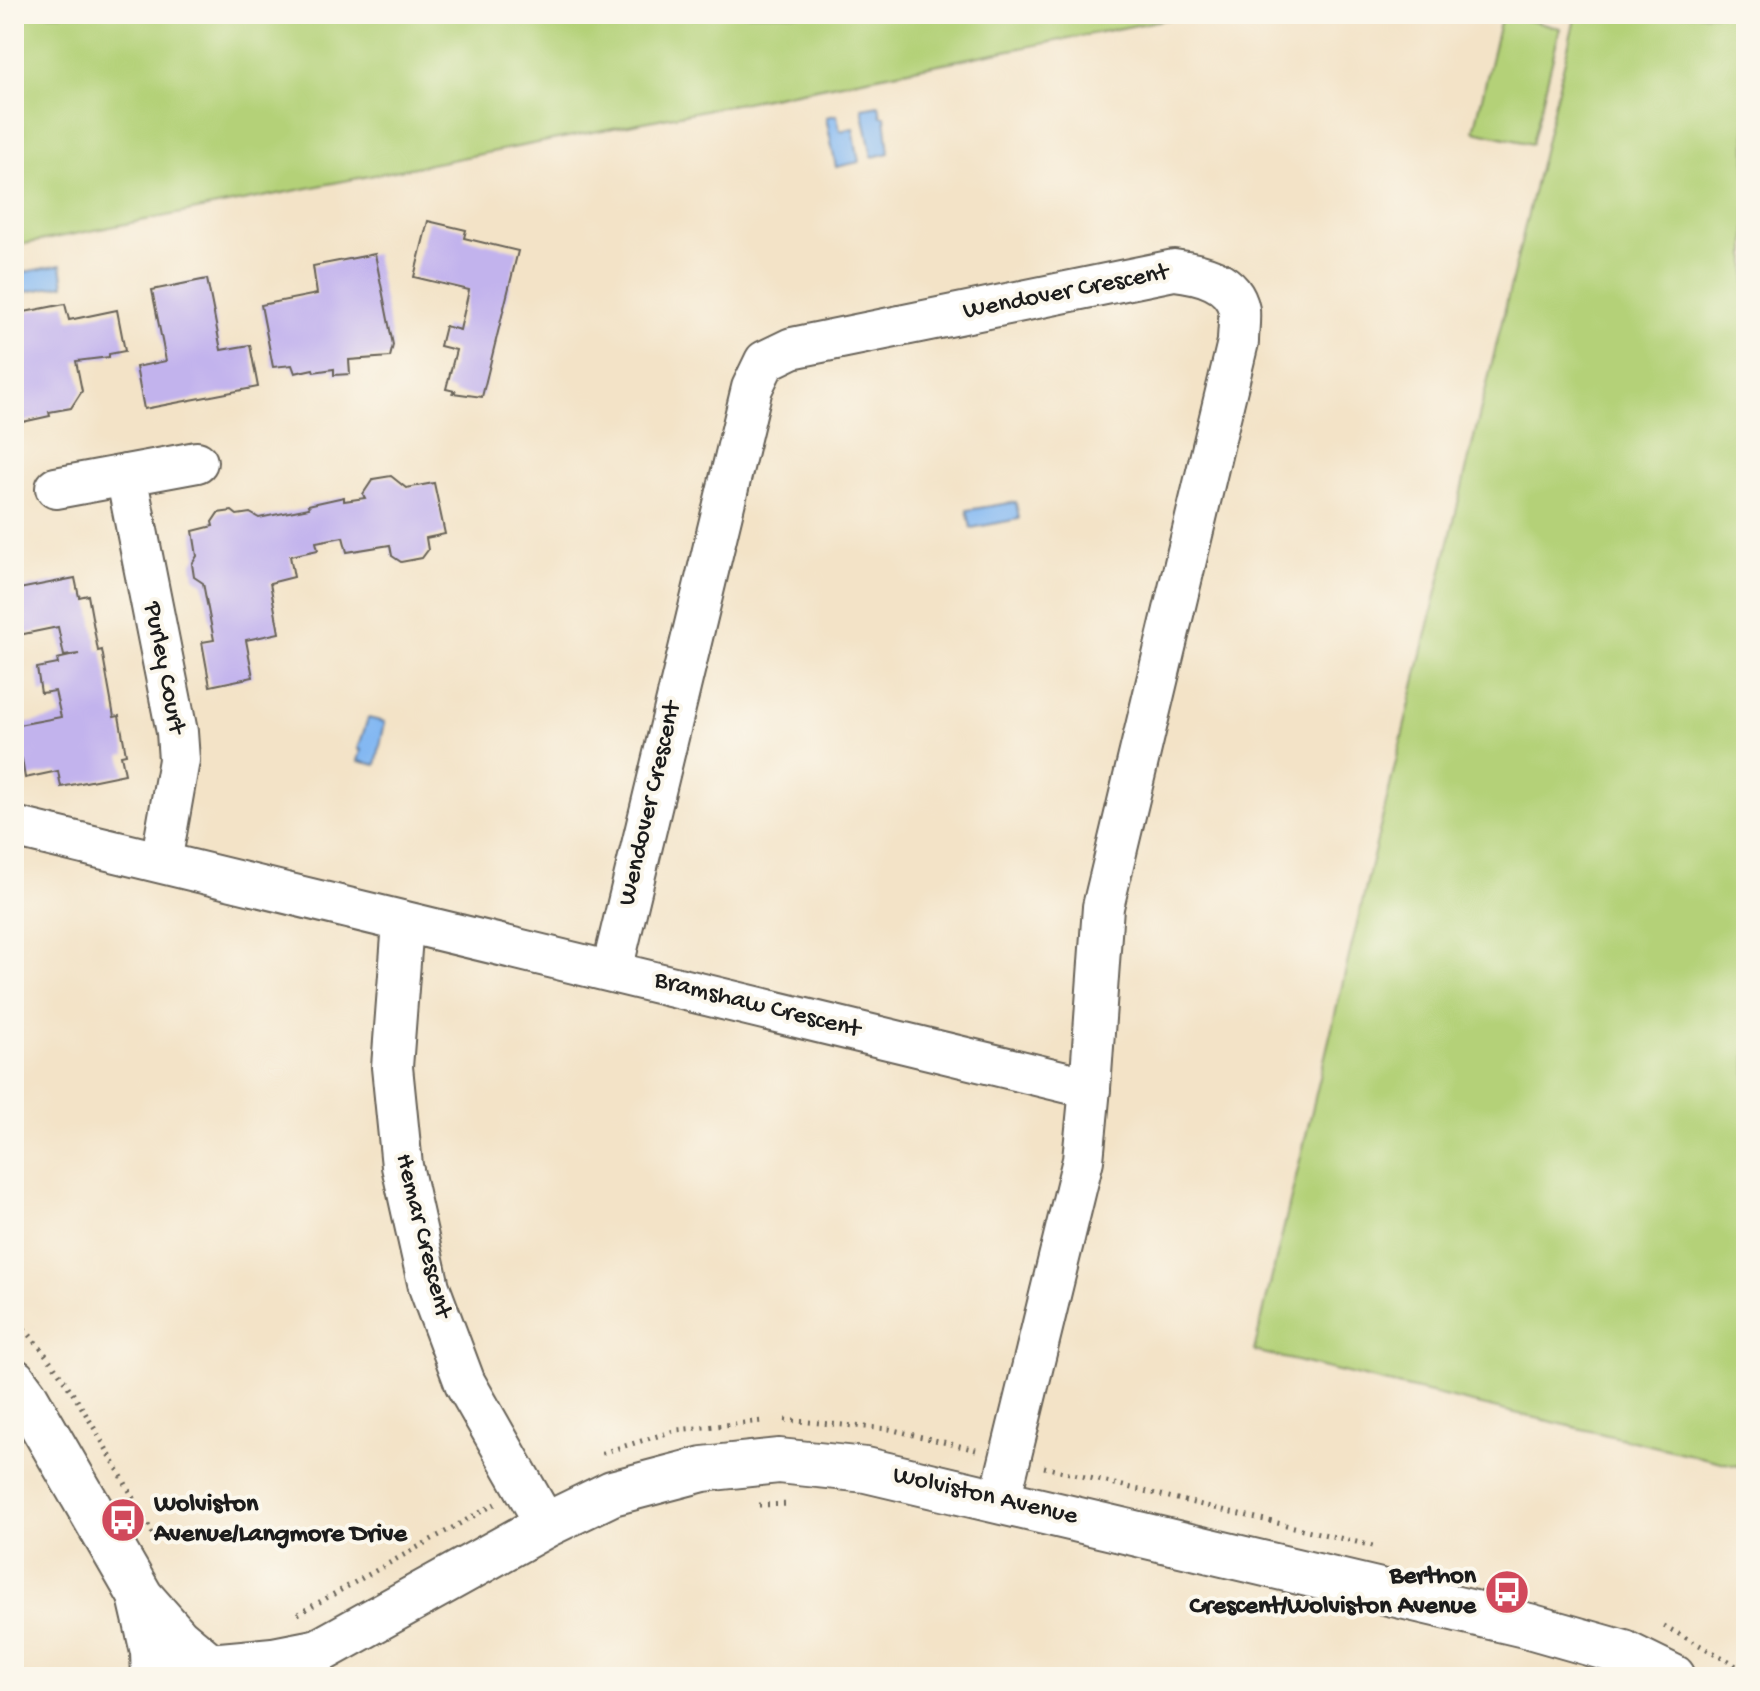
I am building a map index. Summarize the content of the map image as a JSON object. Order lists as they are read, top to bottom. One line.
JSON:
{"streets":{"street":["Wendover Crescent","Purley Court","Bramshaw Crescent","Hemar Crescent","Wolviston Avenue"]},"crossings":[["Wendover Crescent","Bramshaw Crescent"],["Purley Court","Bramshaw Crescent"],["Bramshaw Crescent","Hemar Crescent"],["Hemar Crescent","Wolviston Avenue"]],"places":{"bus stop":["Wolviston Avenue/Langmore Drive","Berthon Crescent/Wolviston Avenue"]}}
